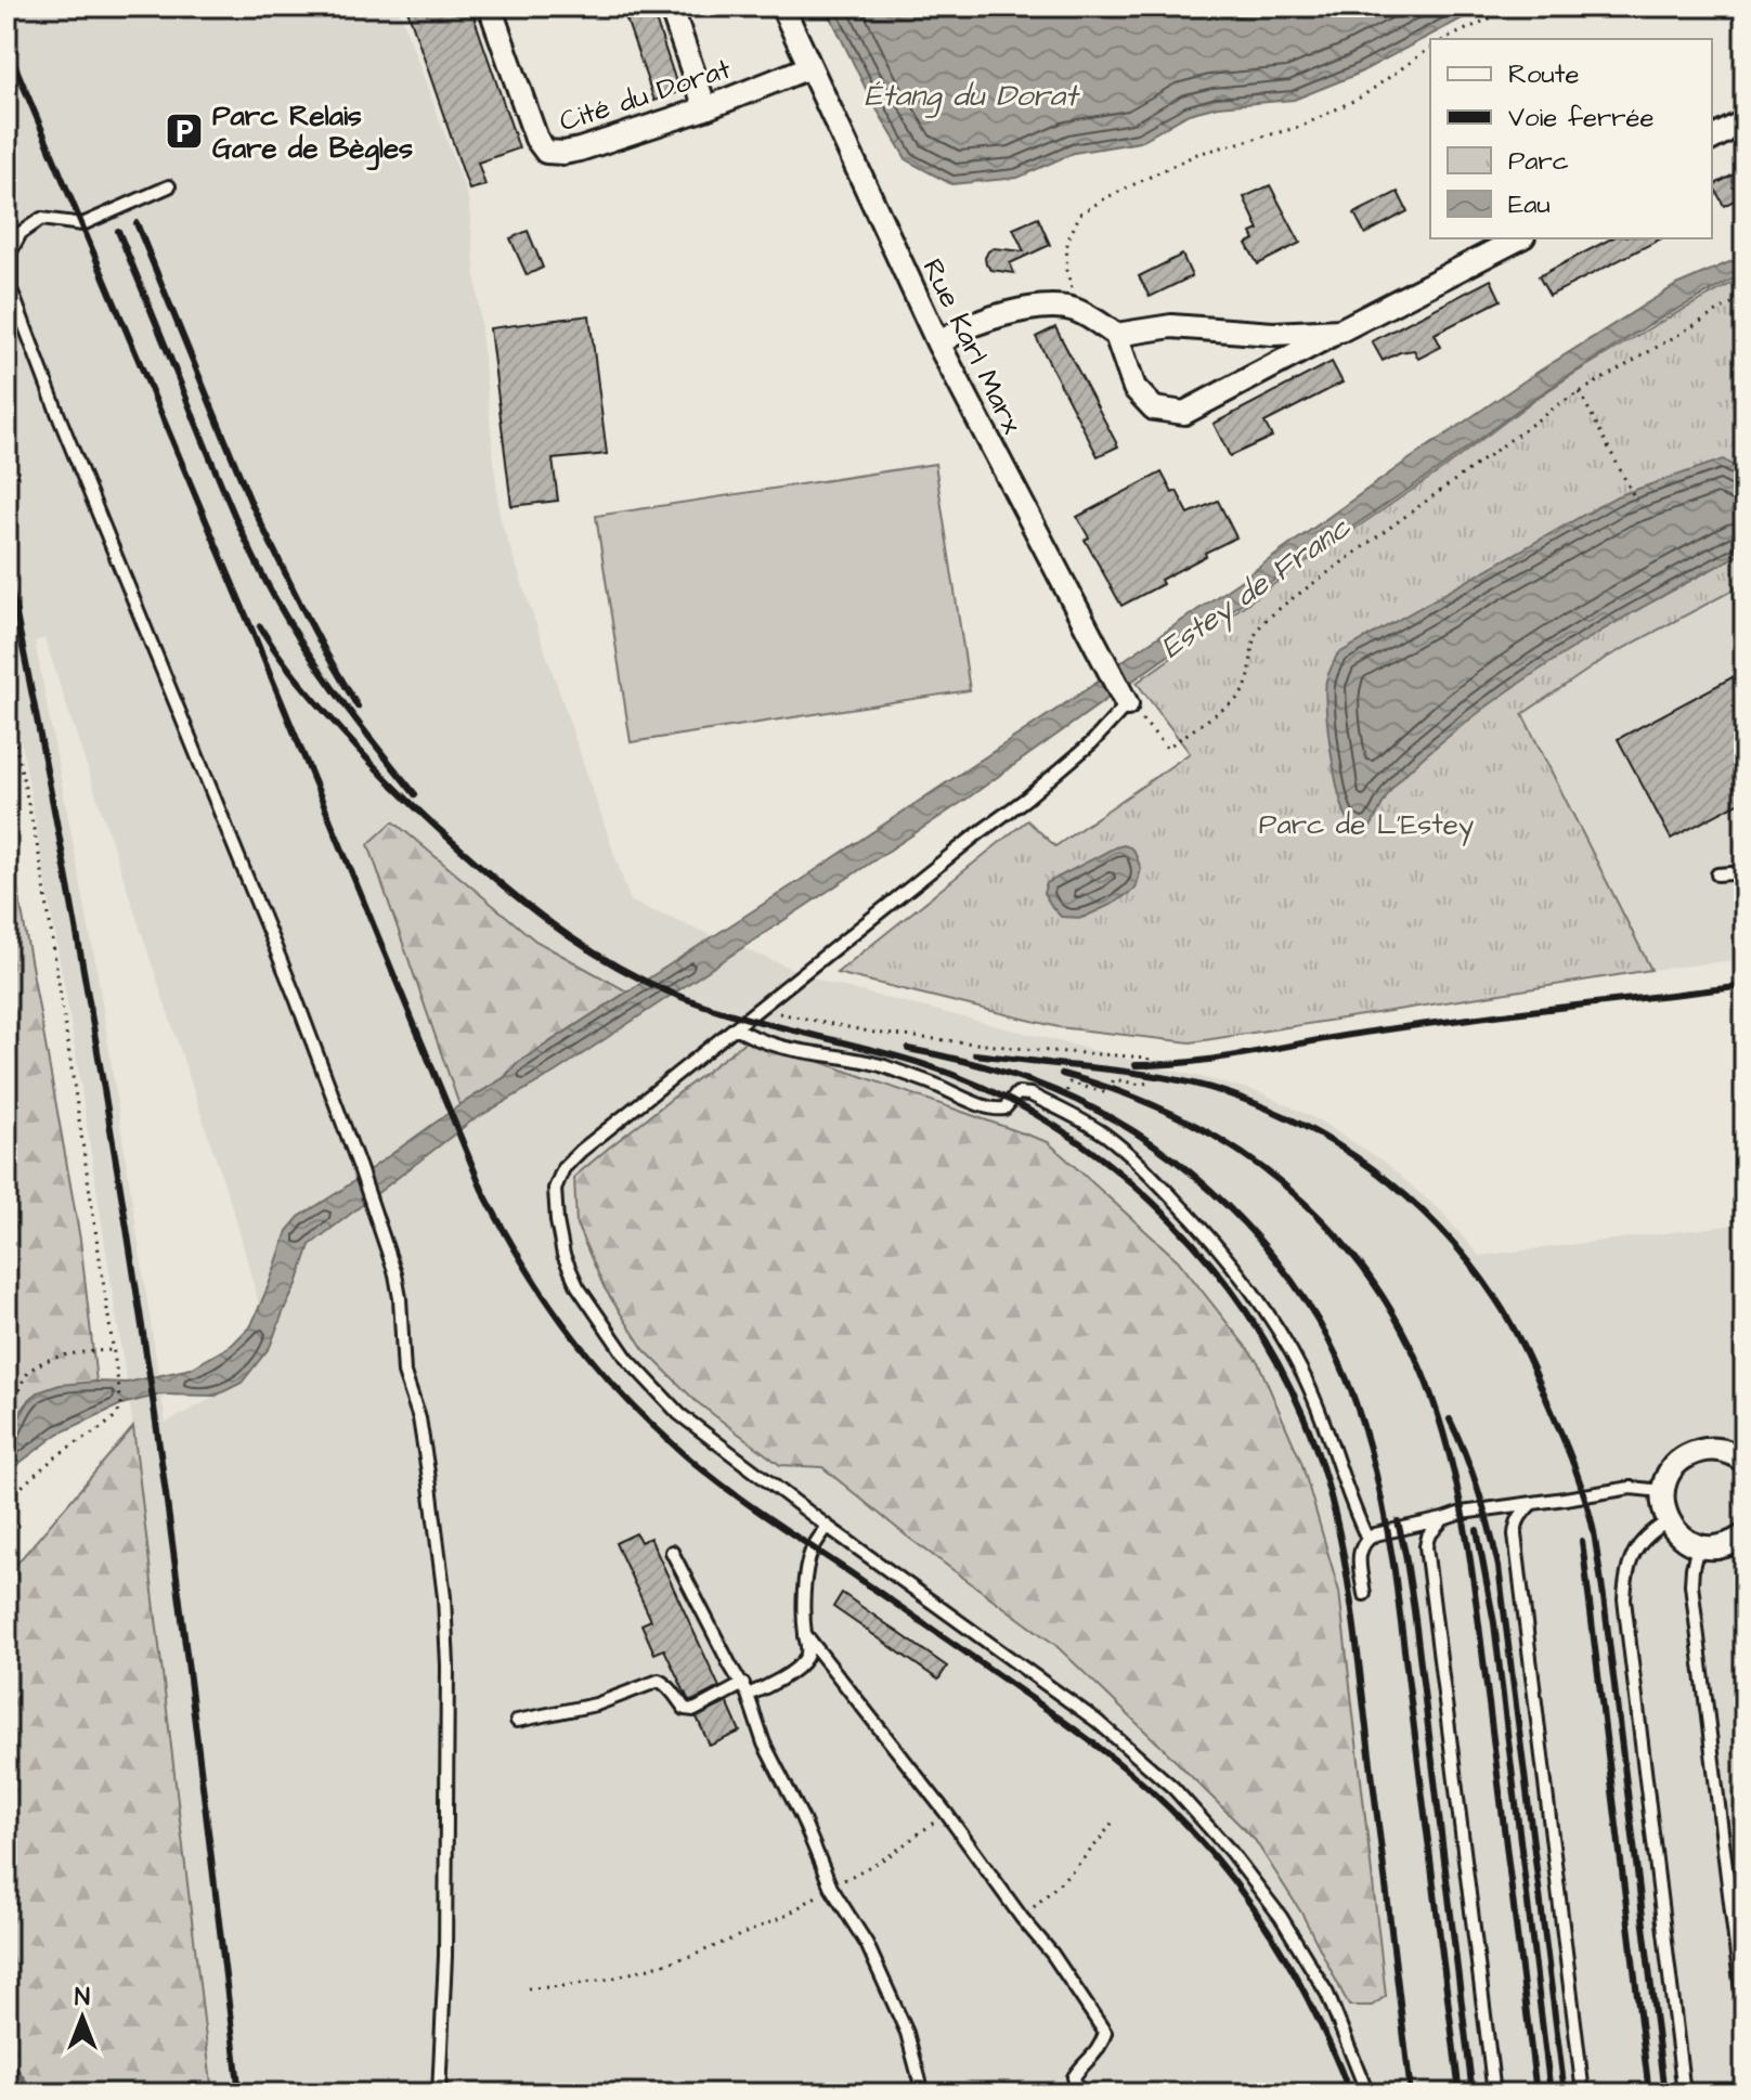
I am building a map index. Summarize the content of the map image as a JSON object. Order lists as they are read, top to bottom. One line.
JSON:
{"streets":{"street":["Cité du Dorat","Rue Karl Marx"]},"crossings":[["Cité du Dorat","Rue Karl Marx"]],"water":["Étang du Dorat","Estey de Franc"],"parks":["Parc de L'Estey"],"places":{"parking":["Parc Relais Gare de Bègles"]},"legend":["Route","Voie ferrée","Parc","Eau"],"north":"top"}
